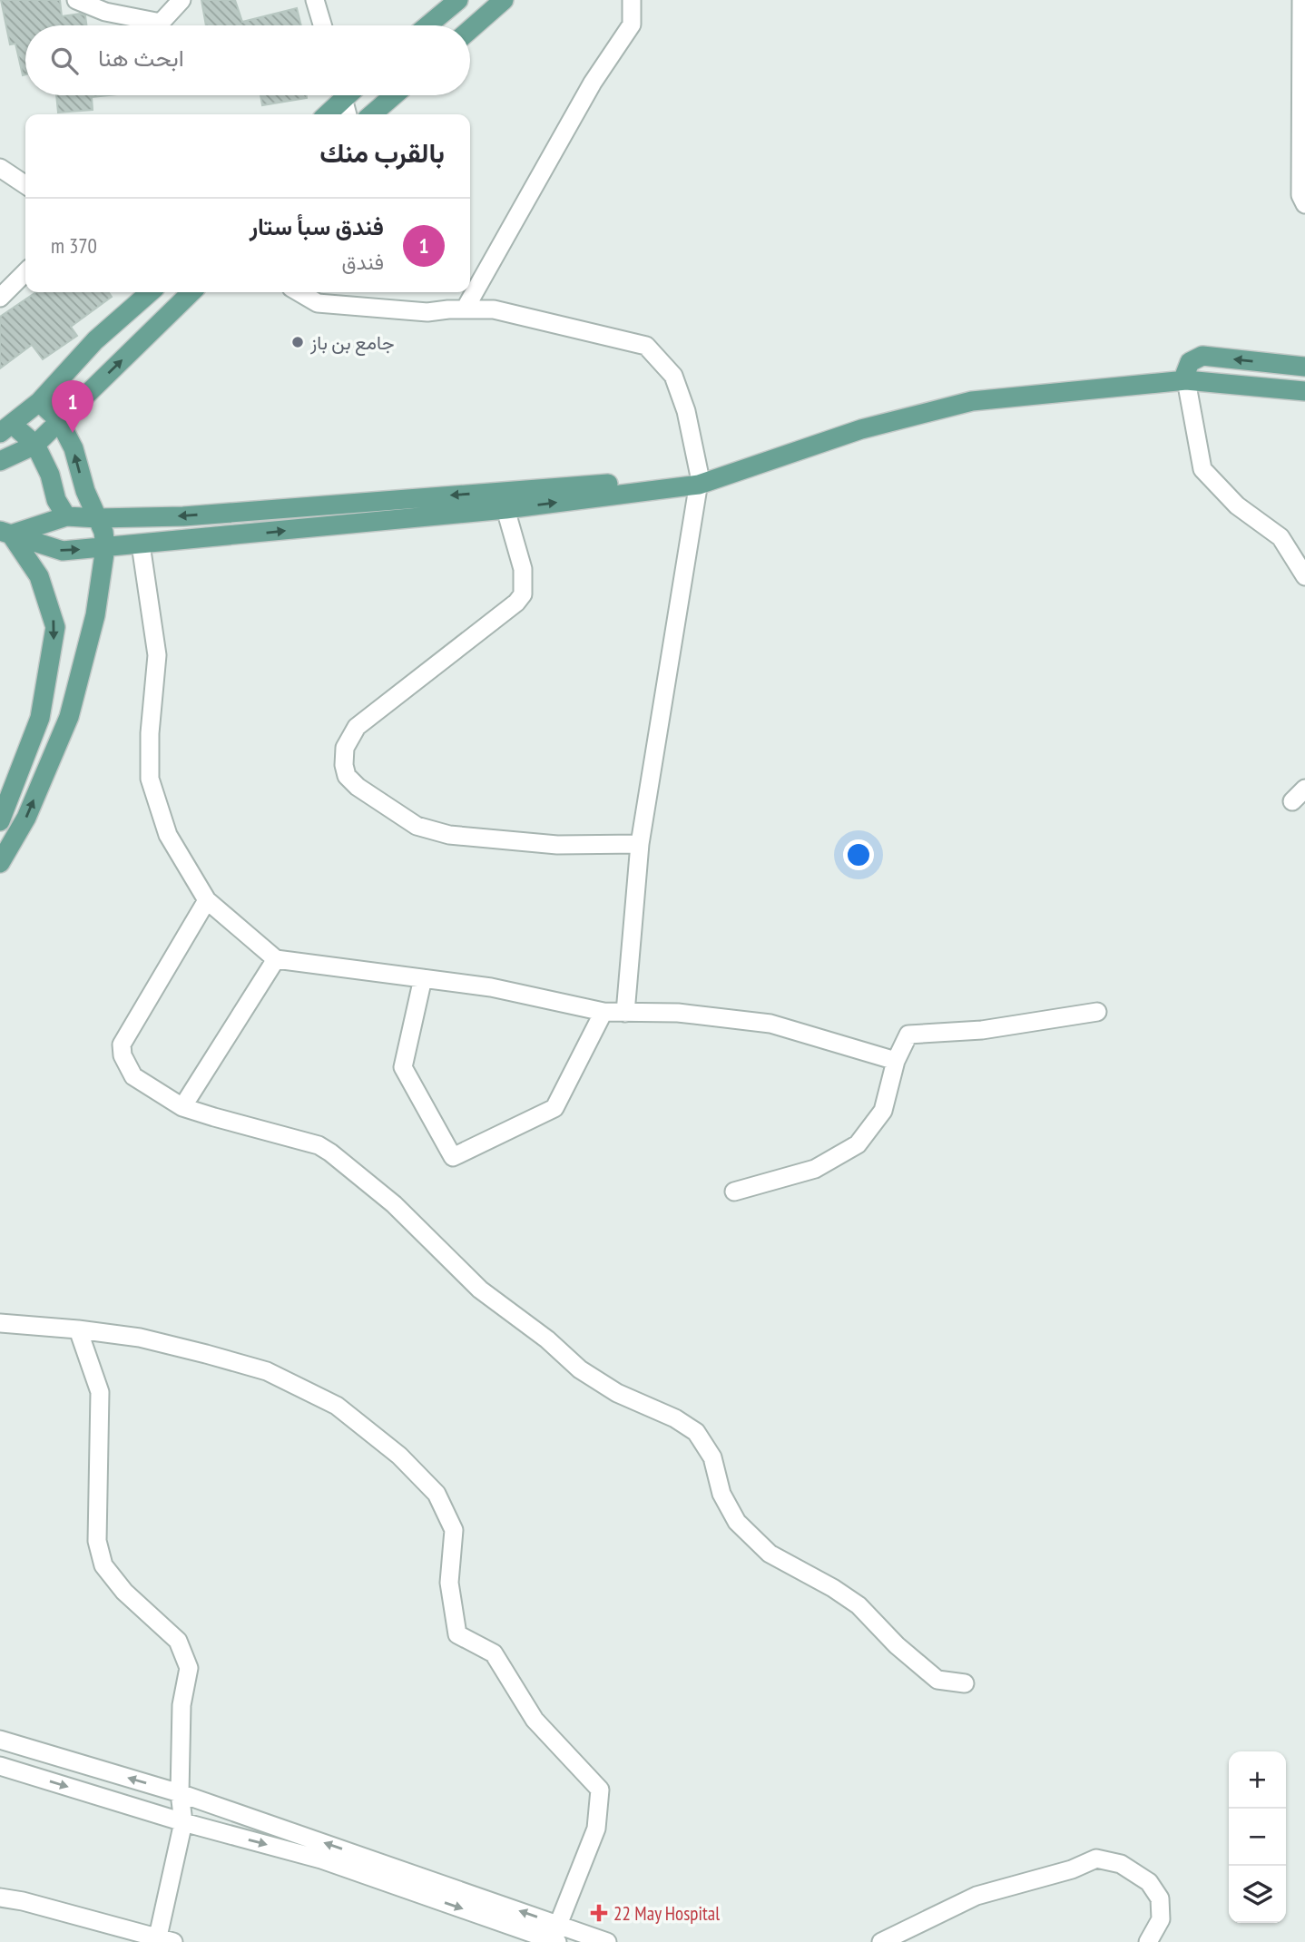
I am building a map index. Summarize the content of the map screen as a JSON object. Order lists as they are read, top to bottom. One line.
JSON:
{"places":{"other":["جامع بن باز"],"health":["22 May Hospital"]},"page":{"search":"ابحث هنا","heading":"بالقرب منك","list":[{"mark":"1","name":"فندق سبأ ستار","note":"فندق","value":"370 m"}],"pins":"1","map_buttons":["+","−"]}}
